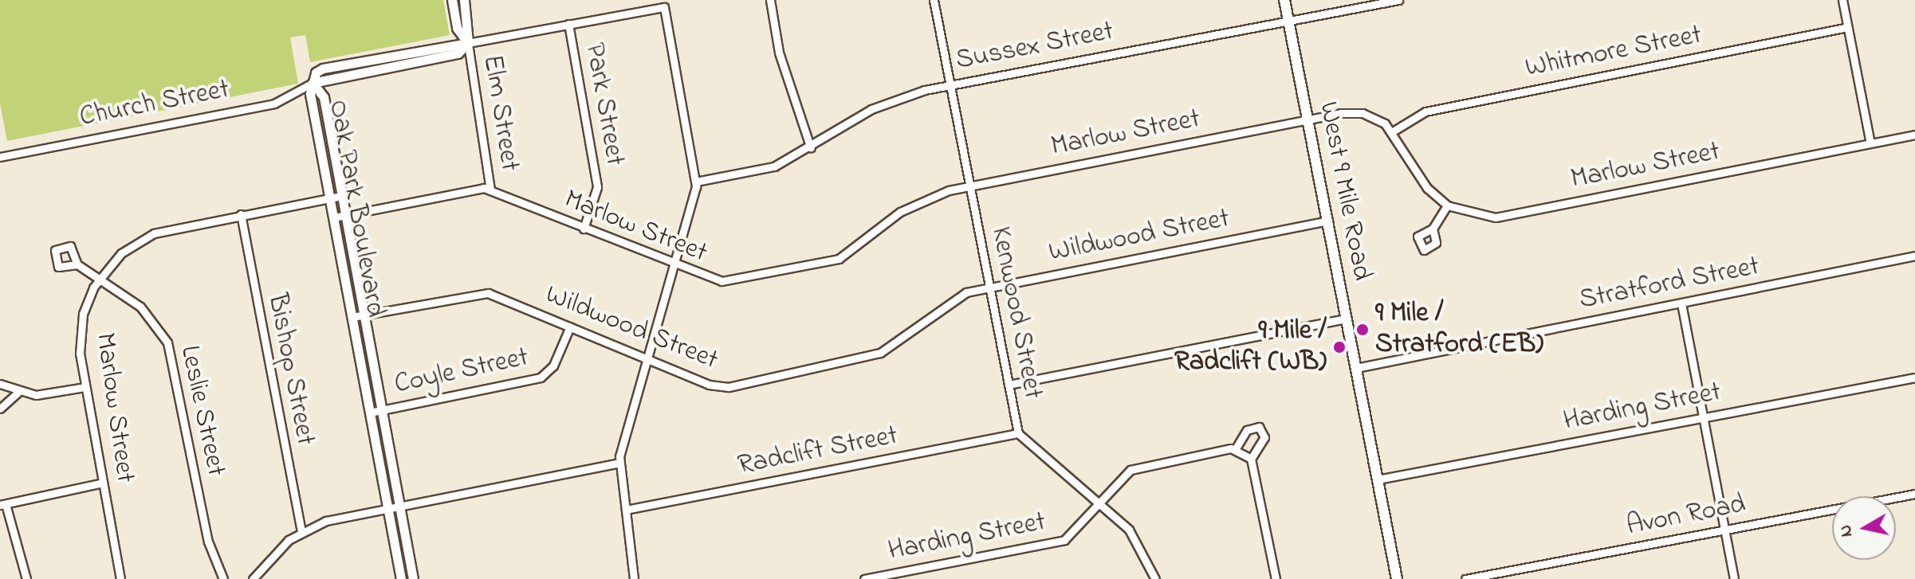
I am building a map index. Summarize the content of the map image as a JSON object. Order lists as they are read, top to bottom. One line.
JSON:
{"streets":{"main road":["West 9 Mile Road"],"street":["Sussex Street","Whitmore Street","Church Street","Park Street","Elm Street","Marlow Street","Oak Park Boulevard","Wildwood Street","Stratford Street","Kenwood Street","Bishop Street","Coyle Street","Harding Street","Leslie Street","Radclift Street","Avon Road"]},"crossings":[["Sussex Street","Church Street"],["Sussex Street","West 9 Mile Road"],["Sussex Street","Kenwood Street"],["Whitmore Street","Marlow Street"],["Church Street","Park Street"],["Church Street","Elm Street"],["Church Street","Oak Park Boulevard"],["Park Street","Marlow Street"],["Elm Street","Marlow Street"],["Marlow Street","West 9 Mile Road"],["Marlow Street","Oak Park Boulevard"],["Marlow Street","Kenwood Street"],["Marlow Street","Bishop Street"],["Marlow Street","Leslie Street"],["West 9 Mile Road","Wildwood Street"],["West 9 Mile Road","Stratford Street"],["West 9 Mile Road","Harding Street"],["Oak Park Boulevard","Wildwood Street"],["Oak Park Boulevard","Coyle Street"],["Wildwood Street","Kenwood Street"],["Wildwood Street","Coyle Street"],["Kenwood Street","Harding Street"],["Kenwood Street","Radclift Street"]],"places":["9 Mile / Stratford (EB)","9 Mile / Radclift (WB)"],"north":"left"}
